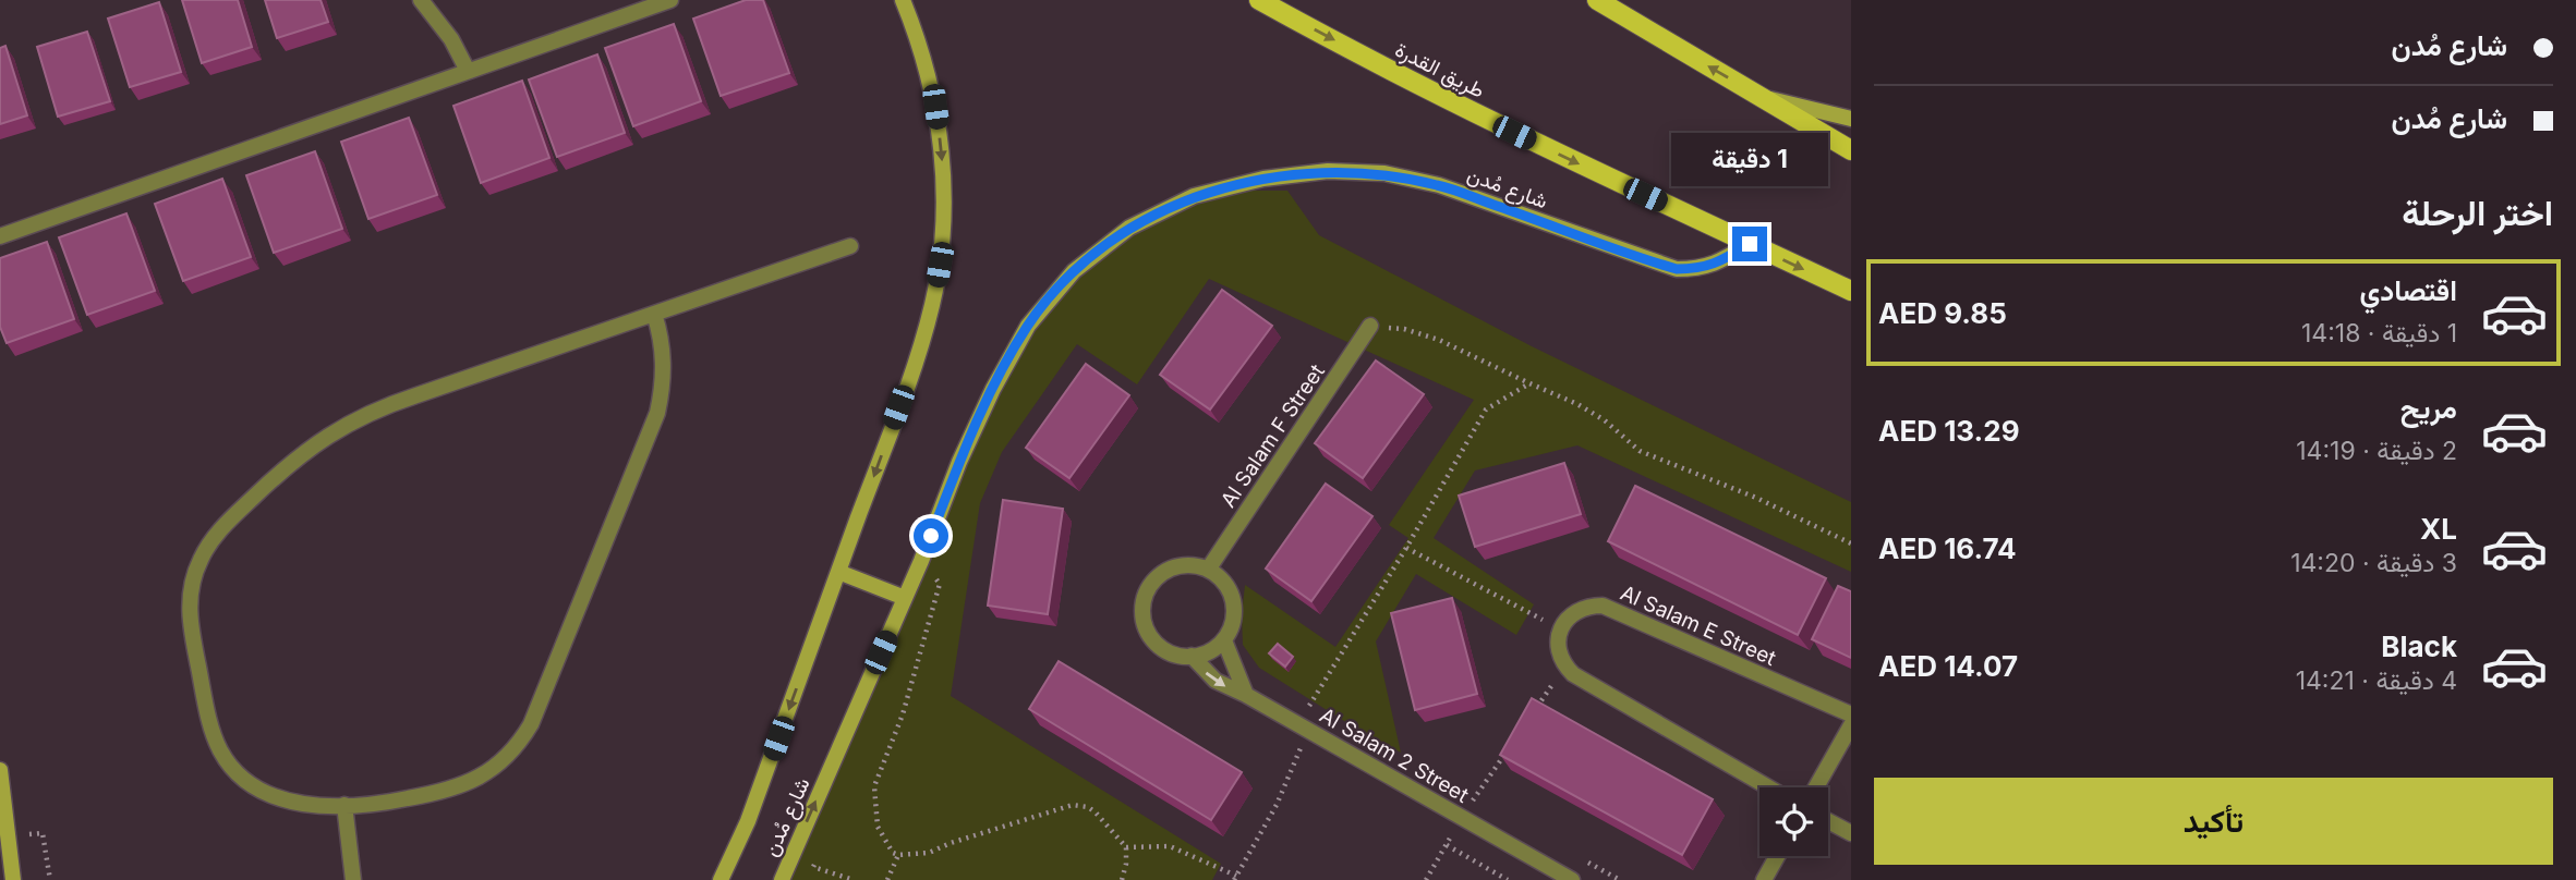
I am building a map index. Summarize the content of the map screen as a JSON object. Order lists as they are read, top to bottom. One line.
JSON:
{"streets":{"main road":["طريق القدرة"],"street":["شارع مُدن","Al Salam F Street","Al Salam E Street","Al Salam 2 Street"]},"crossings":[["طريق القدرة","شارع مُدن"]],"page":{"banner":["شارع مُدن","شارع مُدن"],"bubble":"1 دقيقة","heading":"اختر الرحلة","list":[{"name":"اقتصادي","note":"1 دقيقة · 14:18","value":"AED 9.85"},{"name":"مريح","note":"2 دقيقة · 14:19","value":"AED 13.29"},{"name":"XL","note":"3 دقيقة · 14:20","value":"AED 16.74"},{"name":"Black","note":"4 دقيقة · 14:21","value":"AED 14.07"}],"buttons":"تأكيد"}}
